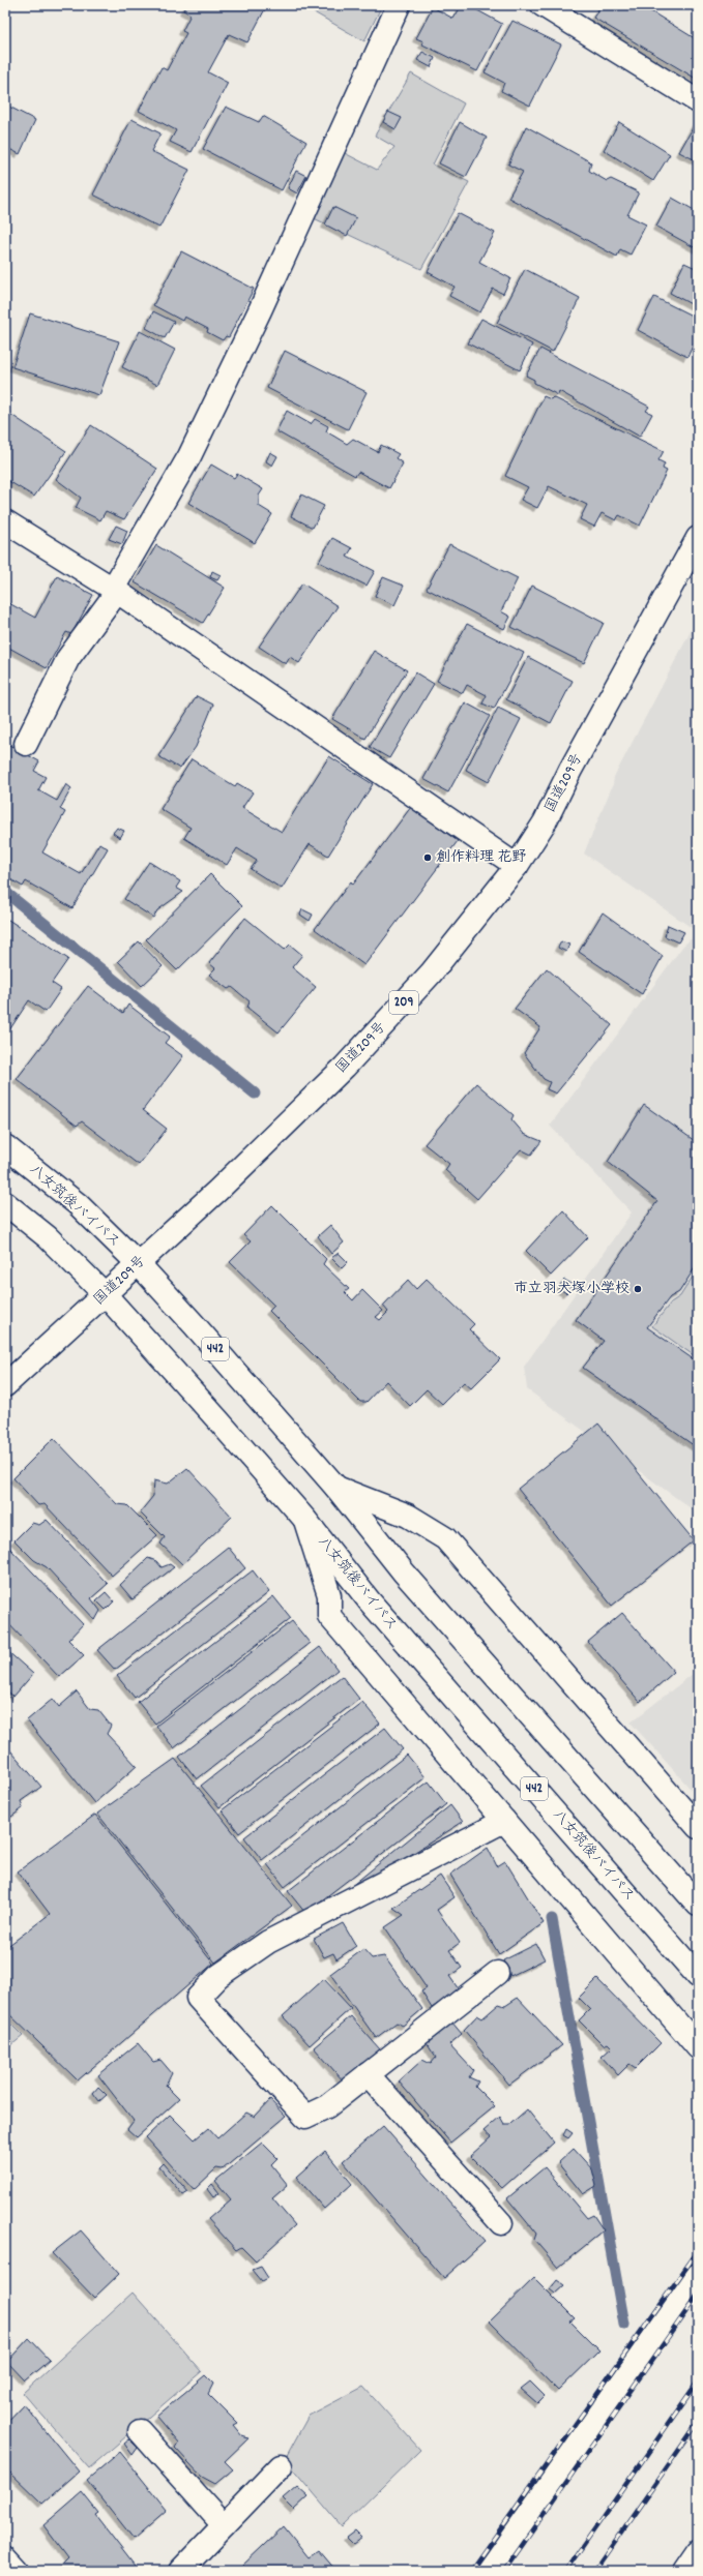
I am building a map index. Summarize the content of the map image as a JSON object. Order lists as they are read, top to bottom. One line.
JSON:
{"streets":{"main road":["国道209号","209","八女筑後バイパス","442"]},"crossings":[["国道209号","八女筑後バイパス"]],"places":["創作料理 花野","市立羽犬塚小学校"]}
